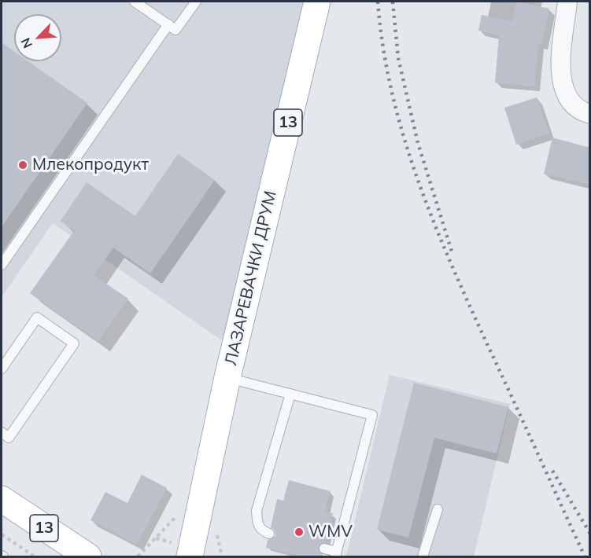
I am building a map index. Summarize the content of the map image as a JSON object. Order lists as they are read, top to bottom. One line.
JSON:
{"streets":{"main road":["13","ЛАЗАРЕВАЧКИ ДРУМ"]},"places":["Млекопродукт","WMV"],"north":"bottom left"}
